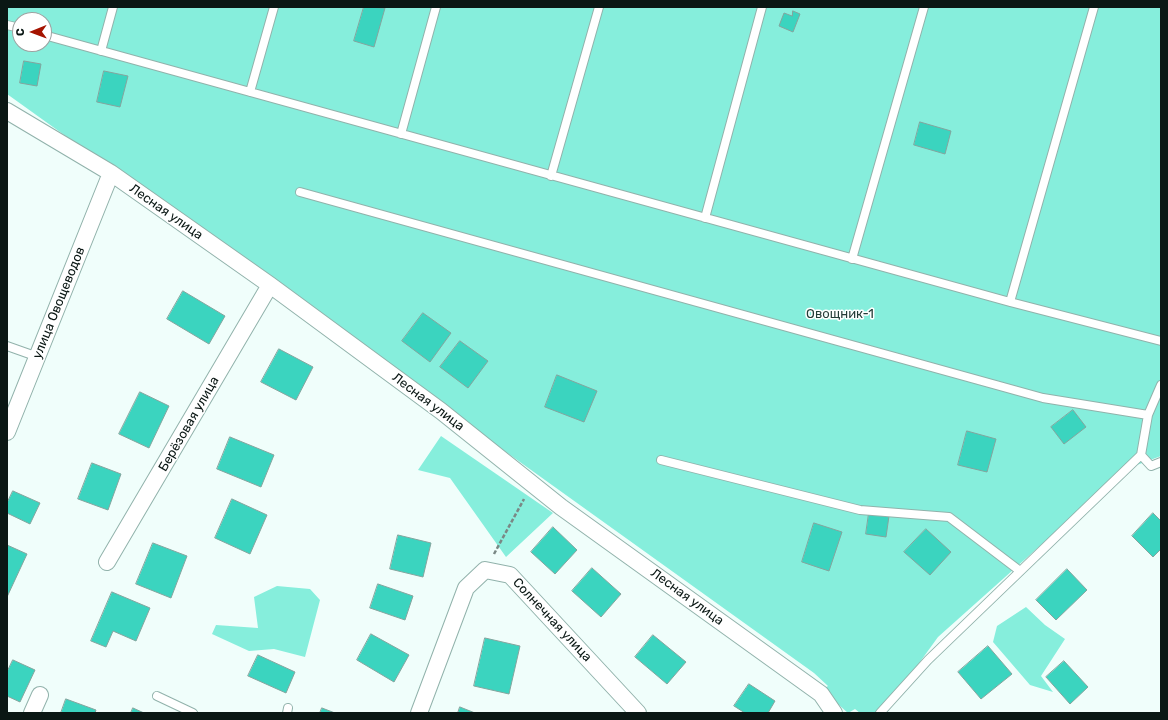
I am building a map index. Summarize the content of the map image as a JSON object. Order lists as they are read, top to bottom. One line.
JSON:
{"streets":{"street":["Лесная улица","улица Овощеводов","Берёзовая улица","Солнечная улица"]},"crossings":[["Лесная улица","улица Овощеводов"],["Лесная улица","Берёзовая улица"]],"parks":["Овощник-1"],"north":"left"}
